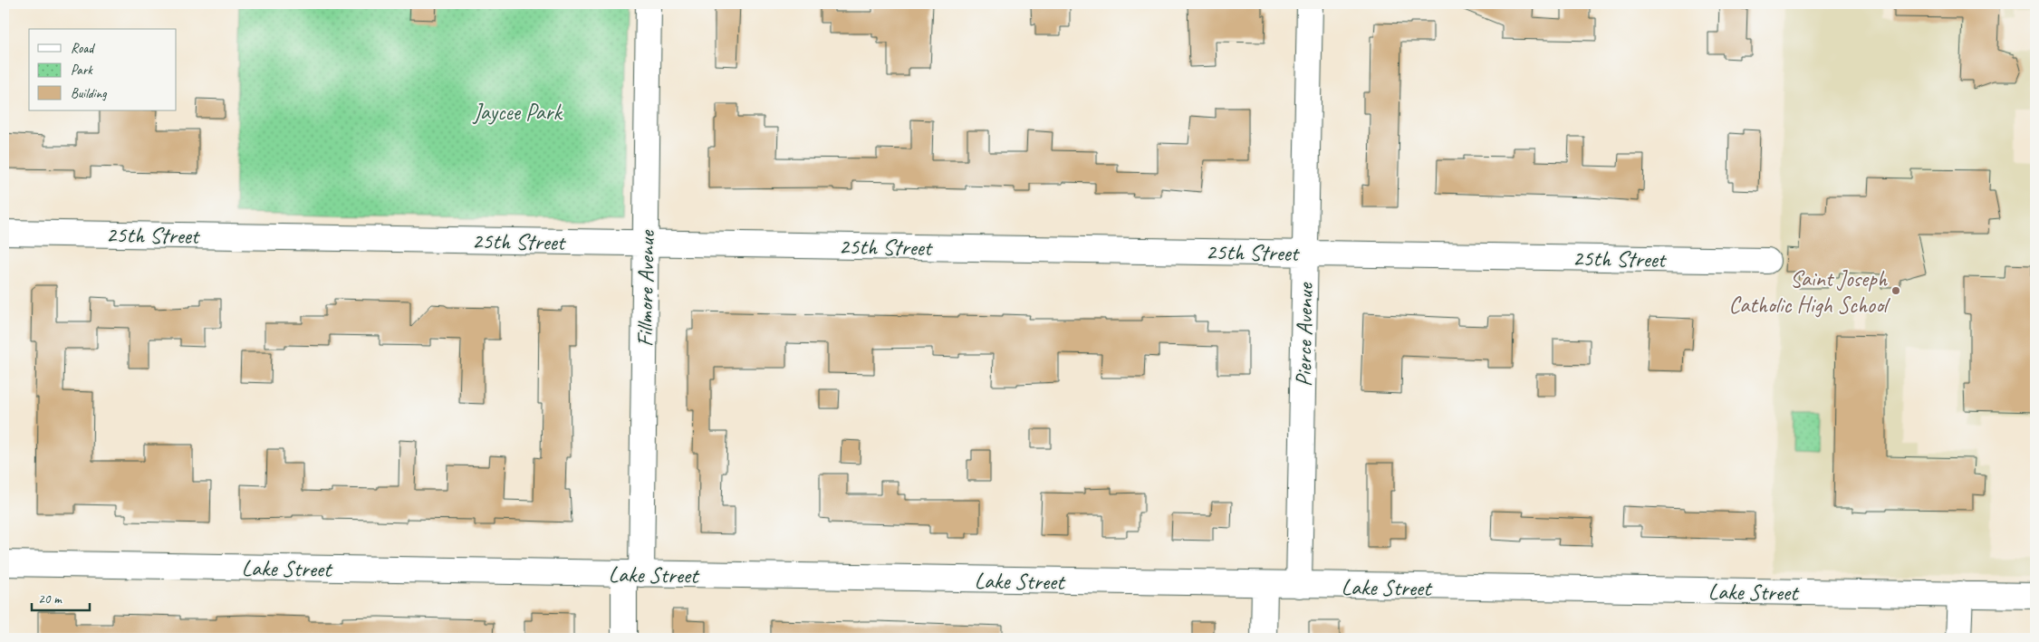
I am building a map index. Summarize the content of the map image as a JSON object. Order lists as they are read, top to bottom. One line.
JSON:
{"streets":{"street":["25th Street","Fillmore Avenue","Pierce Avenue","Lake Street"]},"crossings":[["25th Street","Fillmore Avenue"],["25th Street","Pierce Avenue"],["Fillmore Avenue","Lake Street"],["Pierce Avenue","Lake Street"]],"parks":["Jaycee Park"],"places":["Saint Joseph Catholic High School"],"legend":["Road","Park","Building"],"scale_bar":"20 m"}
